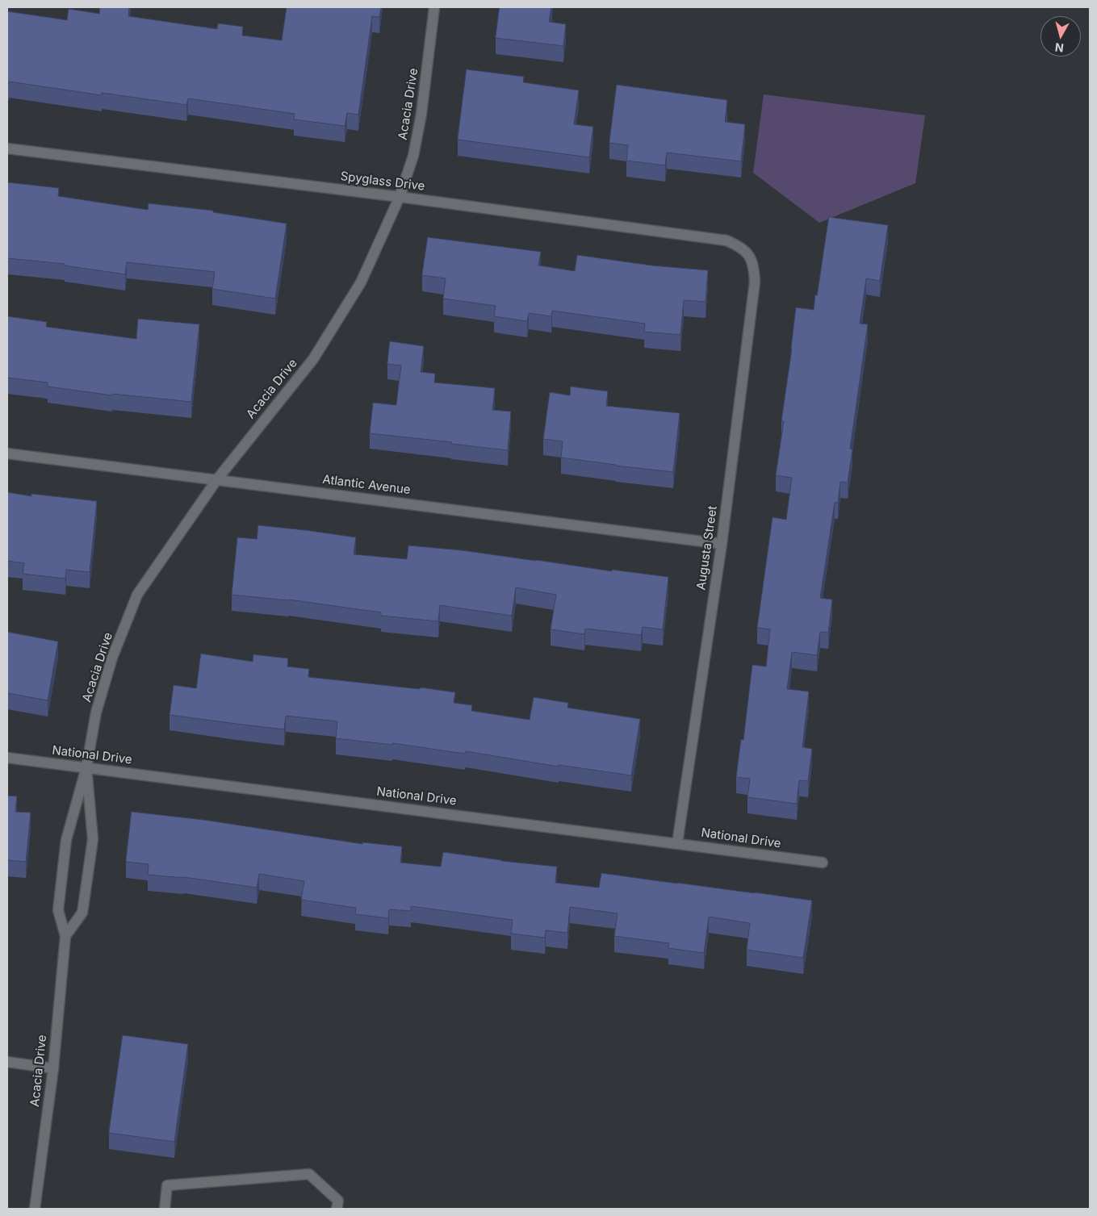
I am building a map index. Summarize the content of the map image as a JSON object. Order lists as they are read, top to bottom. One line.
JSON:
{"streets":{"street":["Acacia Drive","Spyglass Drive","Atlantic Avenue","Augusta Street","National Drive"]},"crossings":[["Acacia Drive","Spyglass Drive"],["Acacia Drive","Atlantic Avenue"],["Acacia Drive","National Drive"],["Spyglass Drive","Augusta Street"],["Atlantic Avenue","Augusta Street"],["Augusta Street","National Drive"]],"north":"bottom"}
